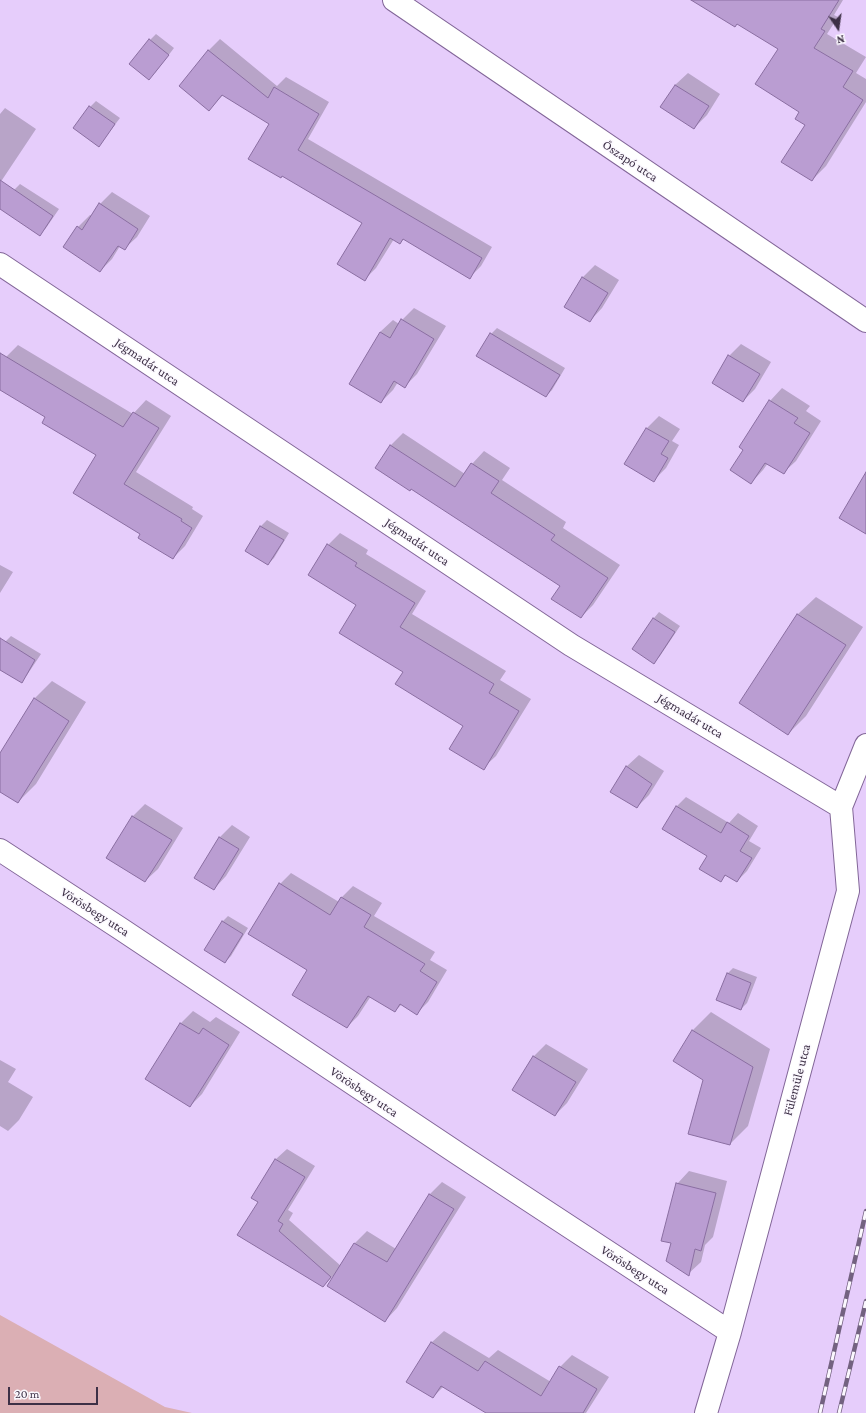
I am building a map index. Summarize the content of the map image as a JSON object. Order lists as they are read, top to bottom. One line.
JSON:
{"streets":{"street":["Őszapó utca","Jégmadár utca","Vörösbegy utca","Fülemüle utca"]},"crossings":[["Jégmadár utca","Fülemüle utca"],["Vörösbegy utca","Fülemüle utca"]],"scale_bar":"20 m","north":"bottom"}
